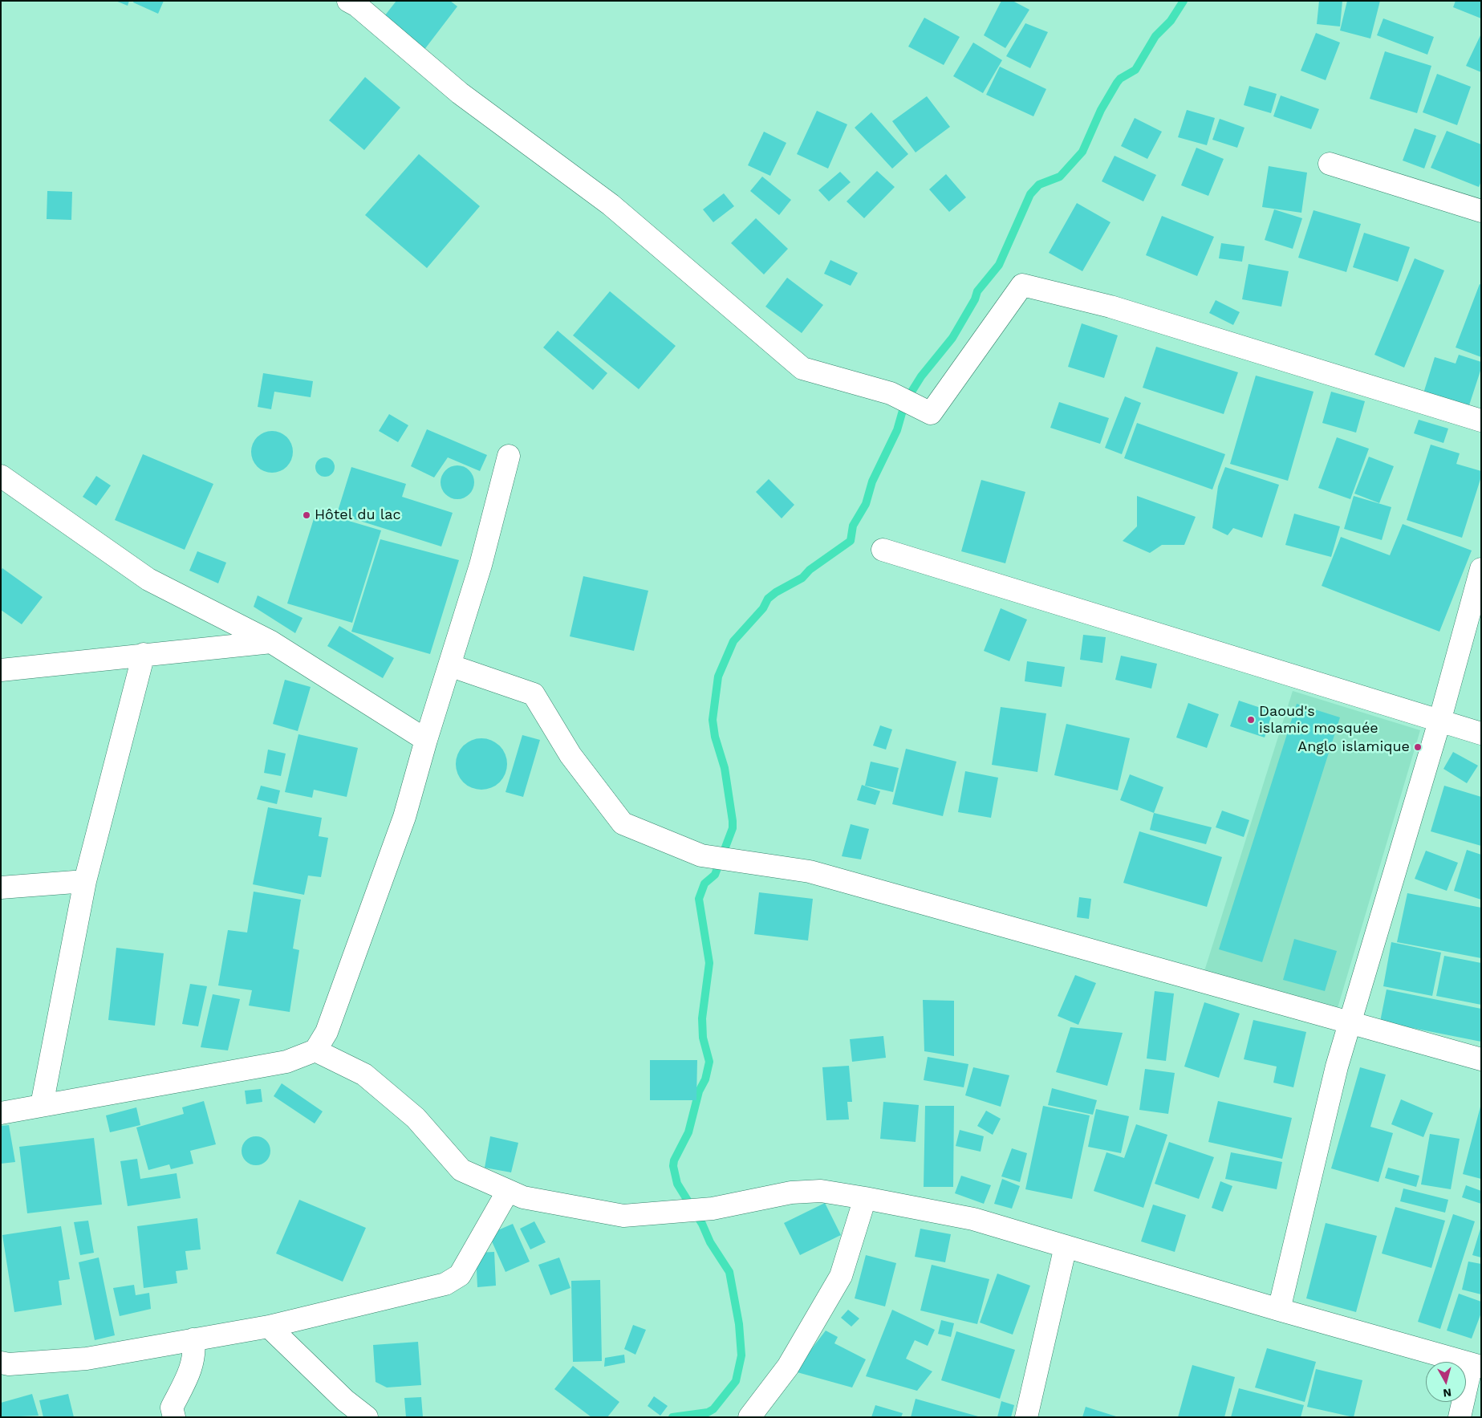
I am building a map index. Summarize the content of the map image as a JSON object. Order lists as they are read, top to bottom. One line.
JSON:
{"places":["Hôtel du lac","Daoud's islamic mosquée","Anglo islamique"],"north":"bottom"}
